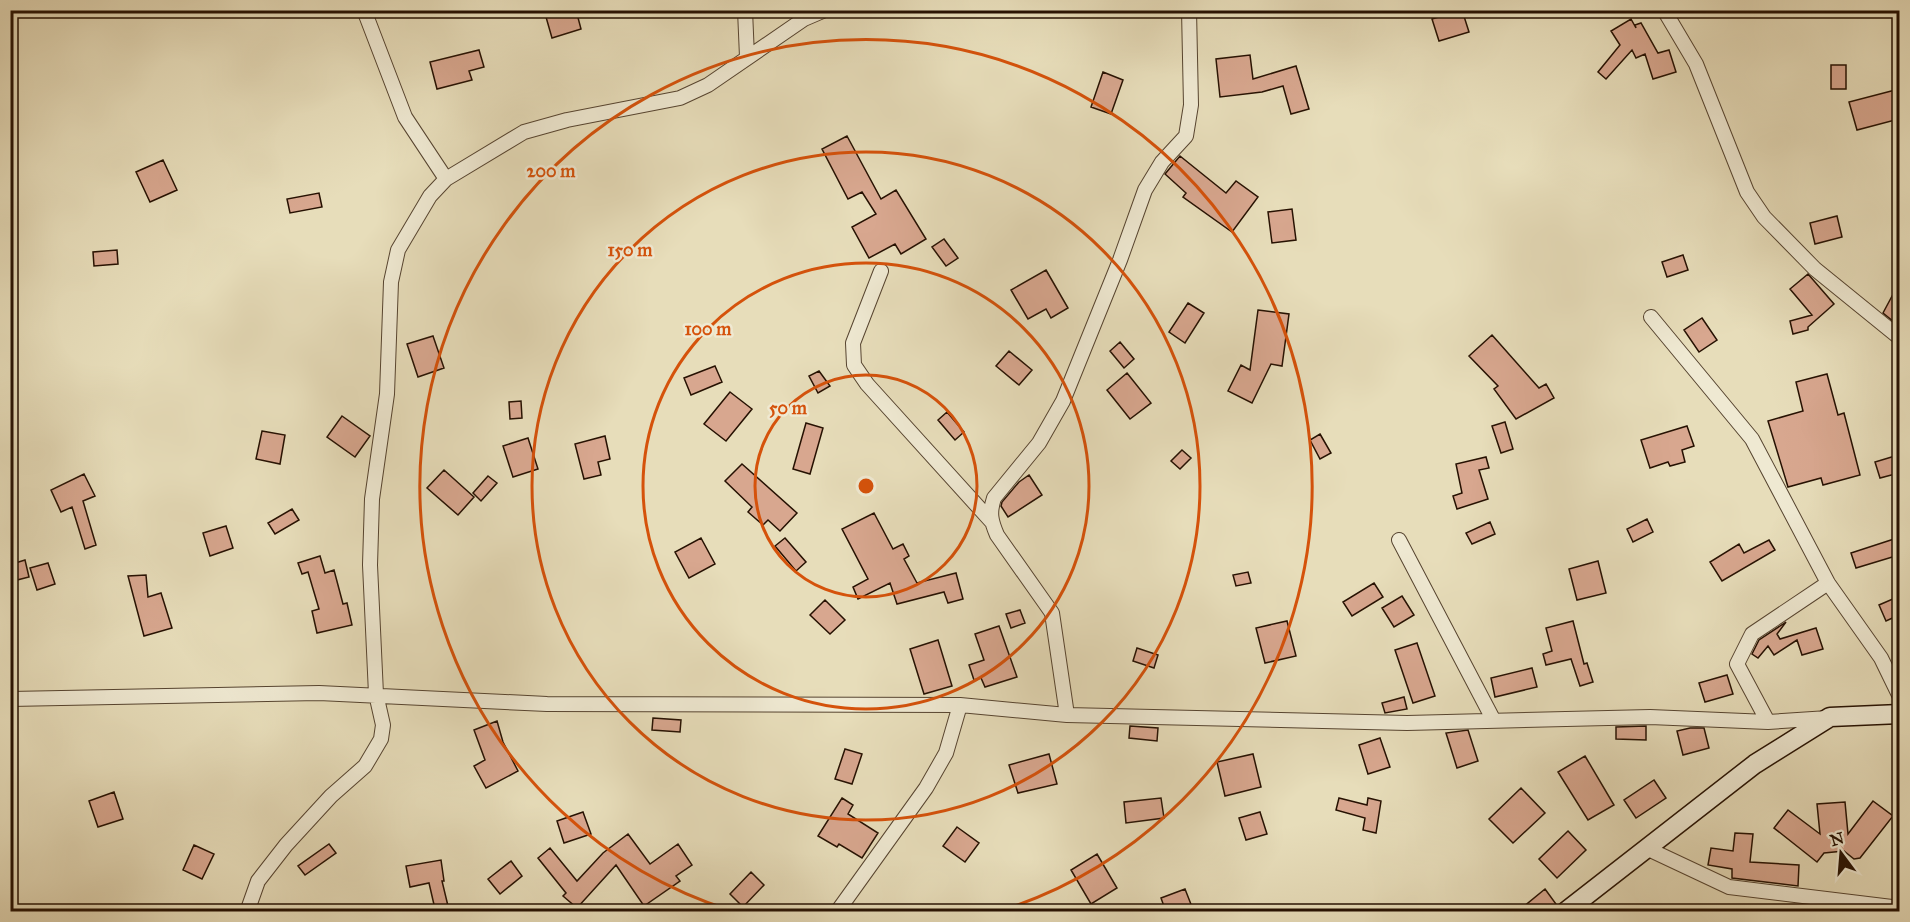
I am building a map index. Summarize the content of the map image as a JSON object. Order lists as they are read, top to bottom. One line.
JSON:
{"north":"top","rings":["200 m","150 m","100 m","50 m"]}
